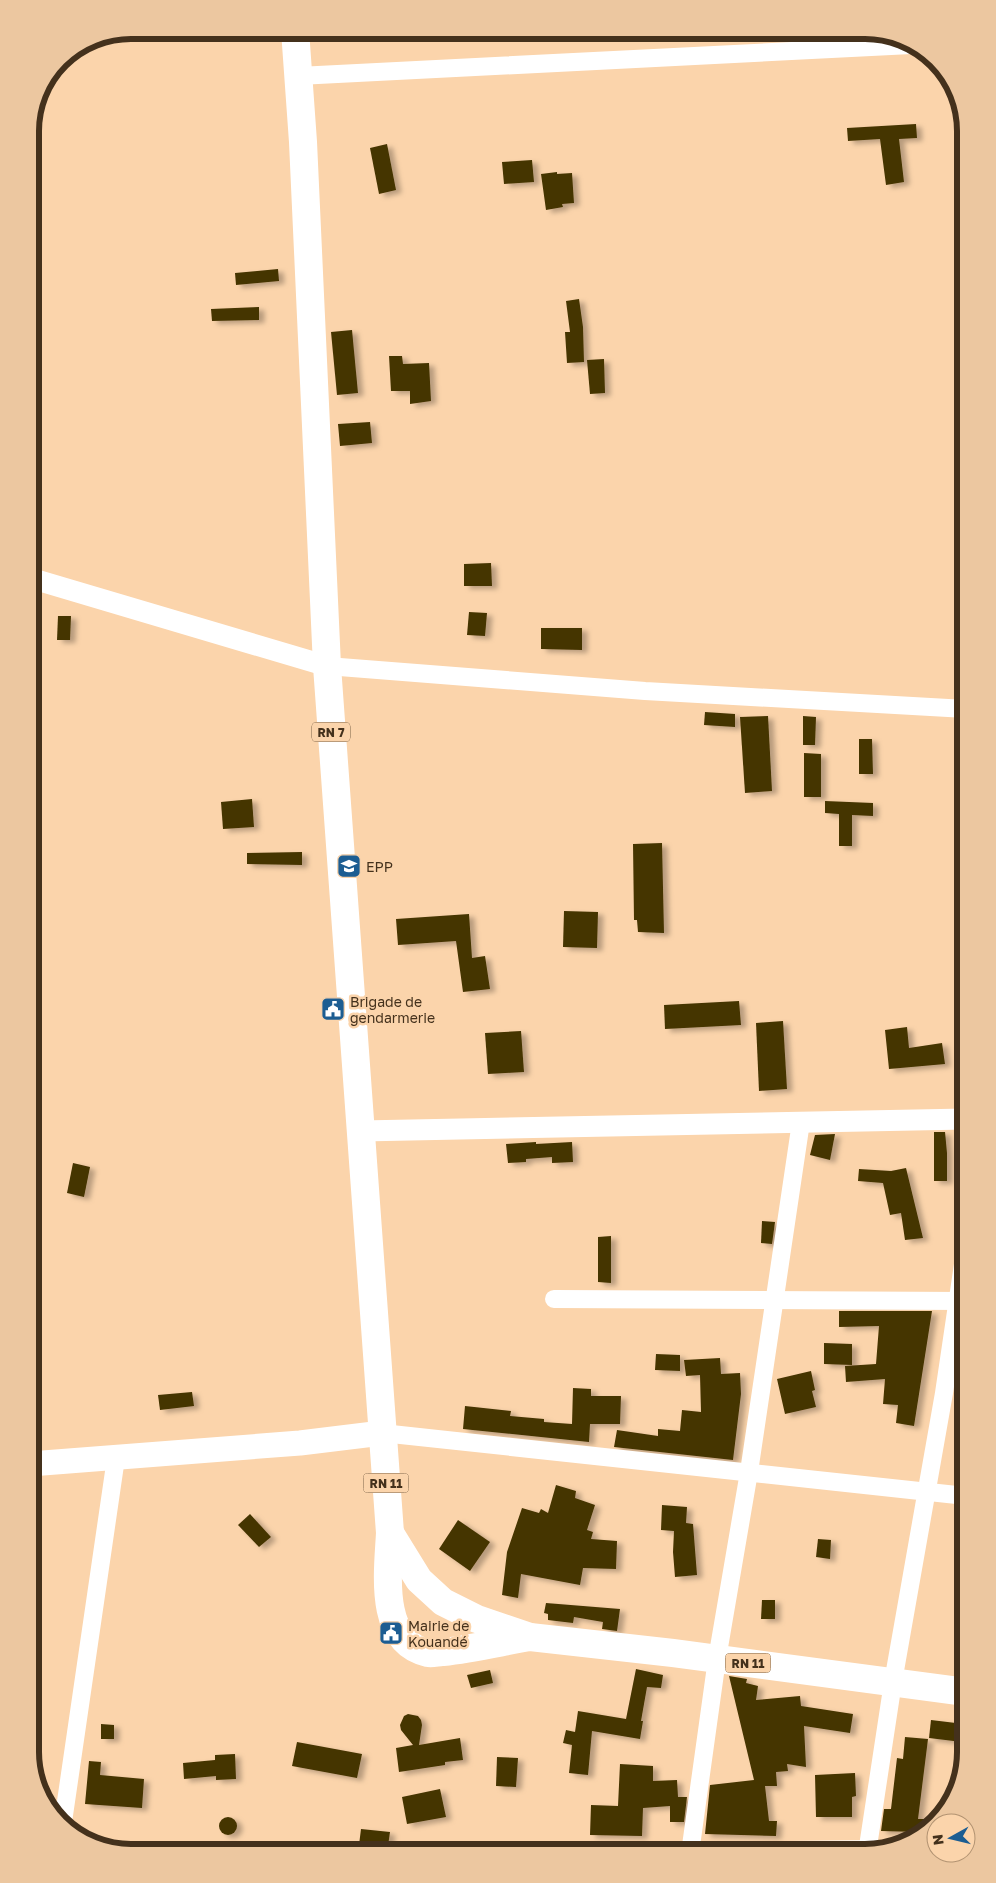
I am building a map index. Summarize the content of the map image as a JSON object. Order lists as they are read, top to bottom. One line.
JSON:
{"streets":{"main road":["RN 7","RN 11"]},"crossings":[["RN 7","RN 11"]],"places":{"school or university":["EPP"],"public building":["Brigade de gendarmerie","Mairie de Kouandé"]},"north":"left"}
